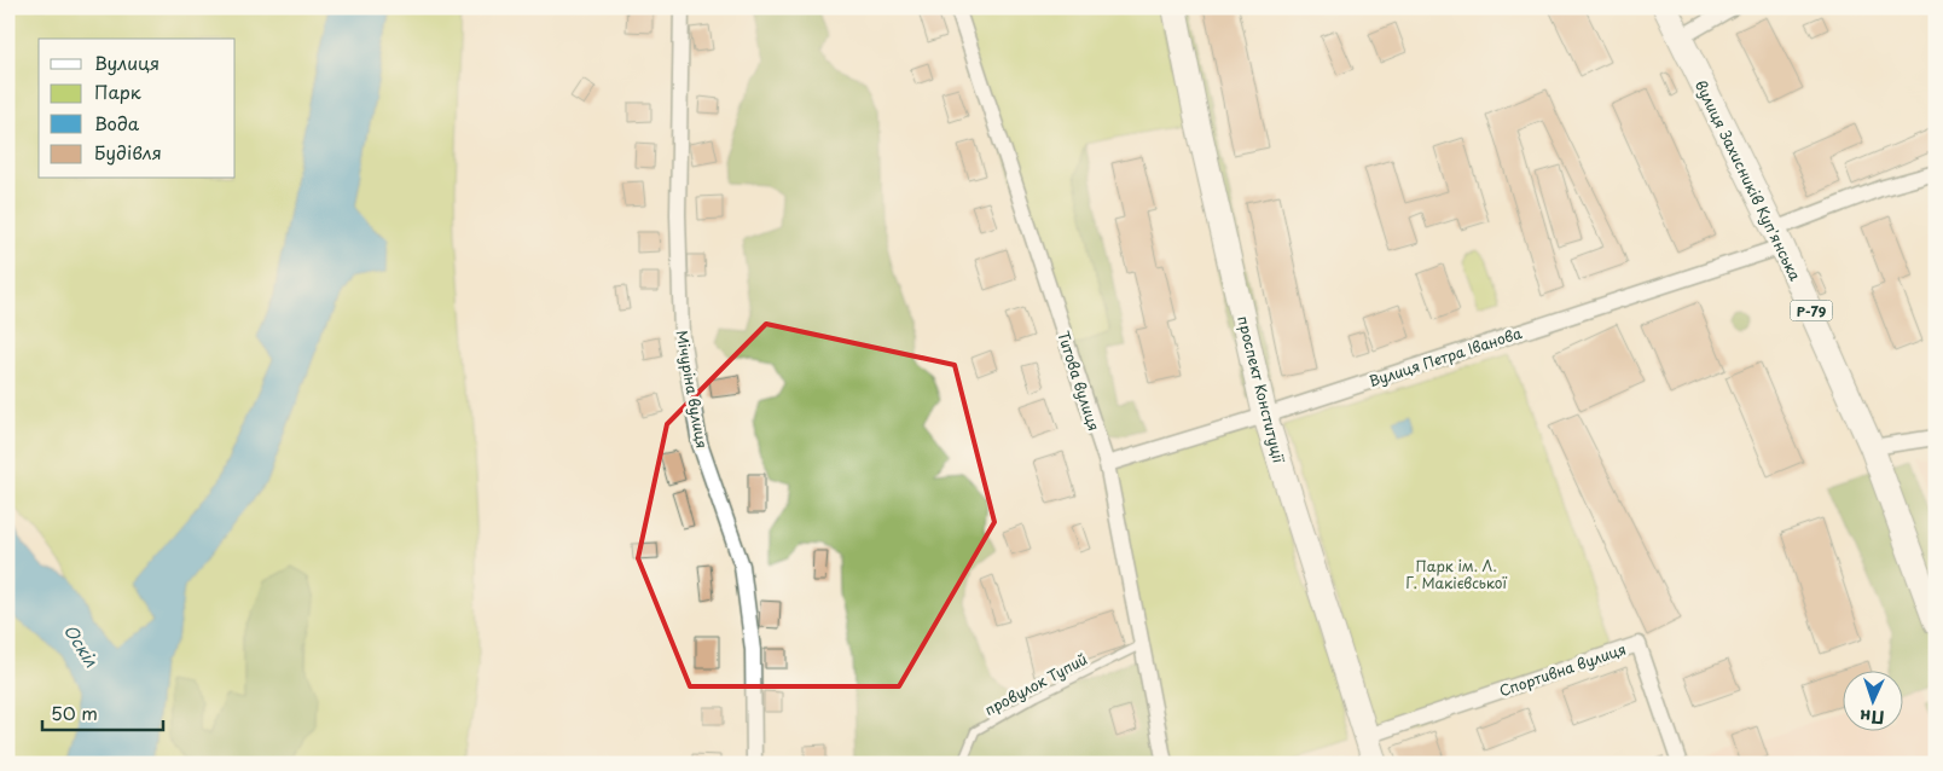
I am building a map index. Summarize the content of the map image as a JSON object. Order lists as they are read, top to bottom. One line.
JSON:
{"streets":{"main road":["вулиця Захисників Куп'янська","Р-79","проспект Конституції"],"street":["Вулиця Петра Іванова","Титова вулиця","Мічуріна вулиця","Спортивна вулиця"],"lane":["провулок Тупий"]},"crossings":[["вулиця Захисників Куп'янська","Вулиця Петра Іванова"],["Вулиця Петра Іванова","Титова вулиця"],["Вулиця Петра Іванова","проспект Конституції"],["Титова вулиця","провулок Тупий"],["проспект Конституції","Спортивна вулиця"]],"water":["Оскіл"],"parks":["Парк ім. Л. Г. Макієвської"],"legend":["Вулиця","Парк","Вода","Будівля"],"scale_bar":"50 m","north":"bottom"}
